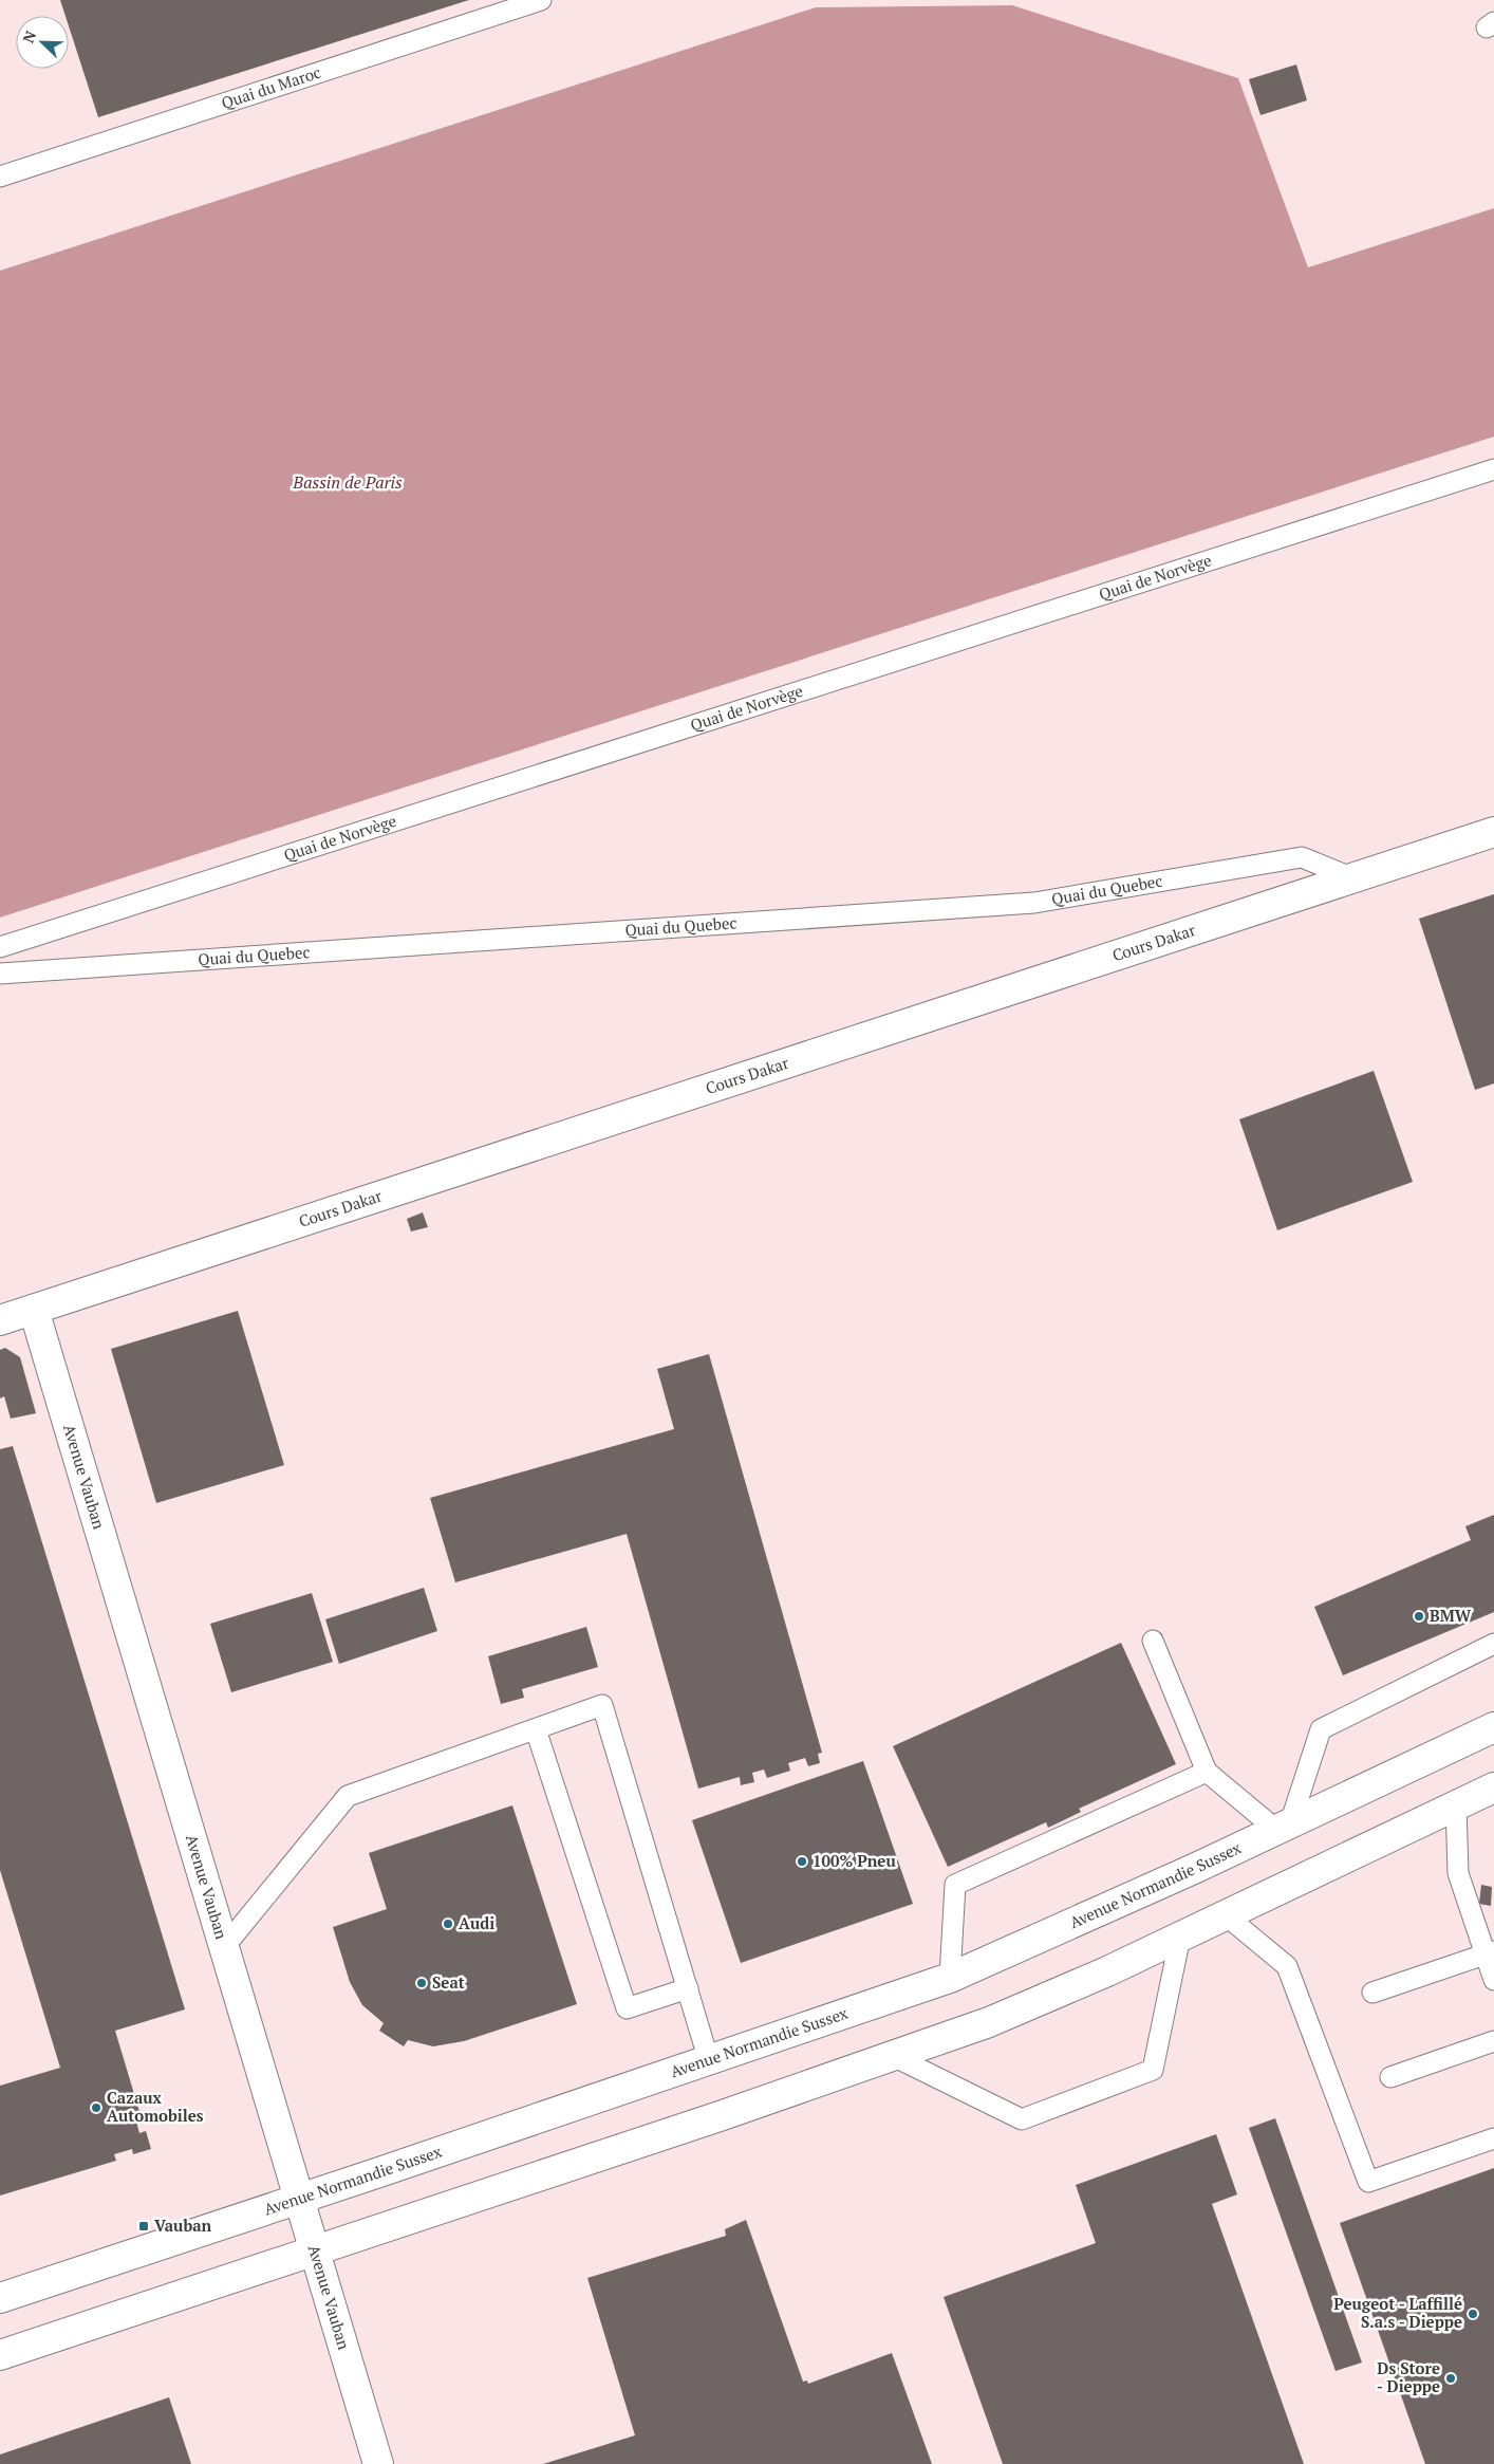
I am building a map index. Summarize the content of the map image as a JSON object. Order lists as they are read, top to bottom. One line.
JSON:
{"streets":{"main road":["Cours Dakar","Avenue Vauban","Avenue Normandie Sussex"],"lane":["Quai du Maroc","Quai de Norvège","Quai du Quebec"]},"crossings":[["Quai du Quebec","Cours Dakar"],["Cours Dakar","Avenue Vauban"],["Avenue Vauban","Avenue Normandie Sussex"]],"water":["Bassin de Paris"],"places":{"other":["BMW","100% Pneu","Audi","Seat","Cazaux Automobiles","Peugeot - Laffillé S.a.s - Dieppe","Ds Store - Dieppe"],"transit":["Vauban"]},"north":"top left"}
